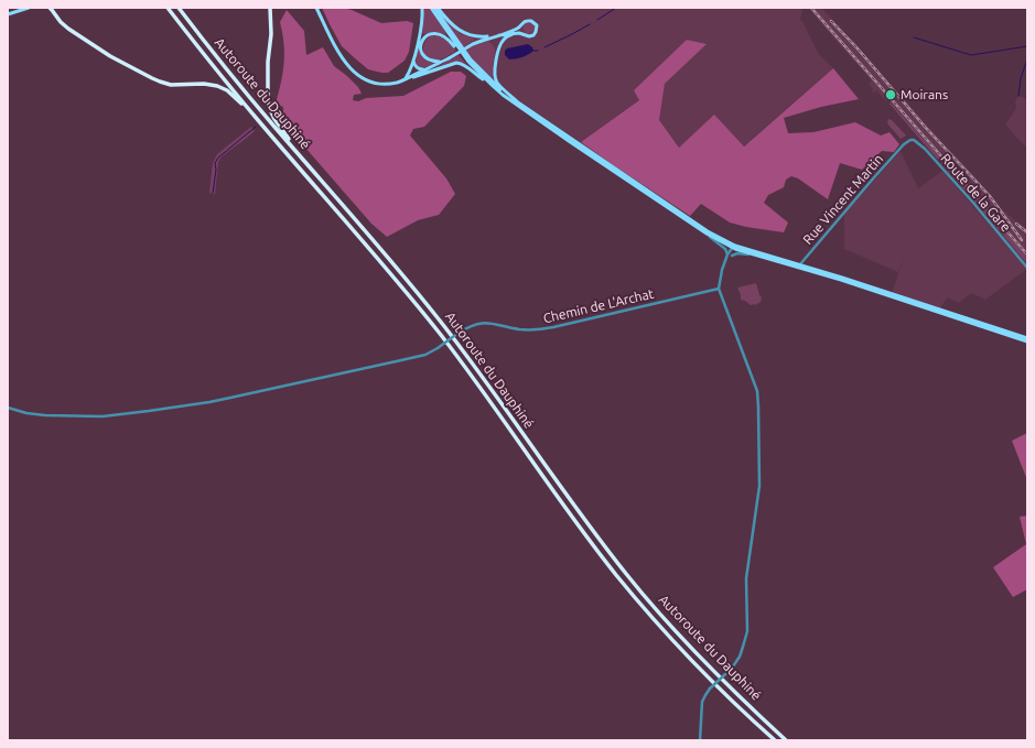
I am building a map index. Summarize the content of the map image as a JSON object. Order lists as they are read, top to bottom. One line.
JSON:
{"streets":{"highway":["Autoroute du Dauphiné"],"street":["Route de la Gare","Rue Vincent Martin","Chemin de L'Archat"]},"crossings":[["Route de la Gare","Rue Vincent Martin"]],"places":["Moirans"]}
